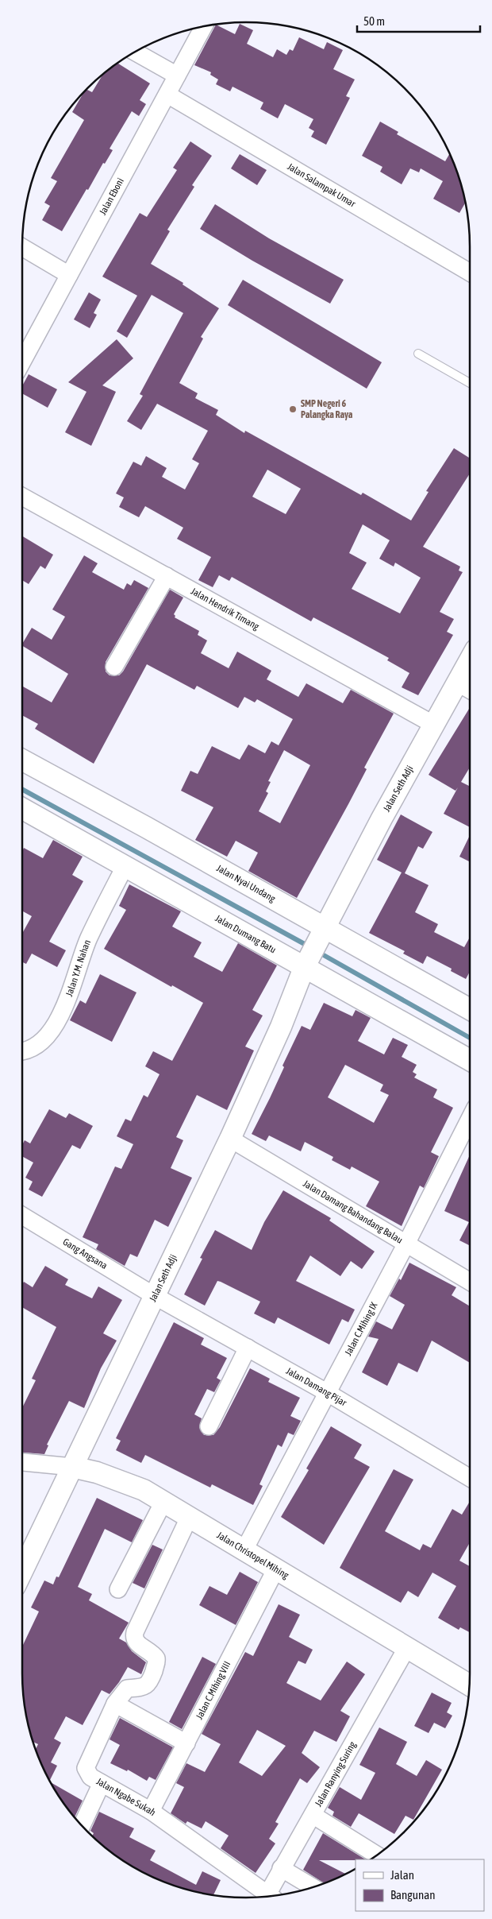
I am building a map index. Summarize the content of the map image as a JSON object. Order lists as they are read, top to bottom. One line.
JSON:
{"streets":{"street":["Jalan Salampak Umar","Jalan Eboni","Jalan Hendrik Timang","Jalan Seth Adji","Jalan Nyai Undang","Jalan Dumang Batu","Jalan Y.M. Nahan","Jalan Damang Bahandang Balau","Gang Angsana","Jalan C.Mihing IX","Jalan Damang Pijar","Jalan Christopel Mihing","Jalan C.Mihing VIII","Jalan Ranying Suring","Jalan Ngabe Sukah"]},"crossings":[["Jalan Salampak Umar","Jalan Eboni"],["Jalan Hendrik Timang","Jalan Seth Adji"],["Jalan Seth Adji","Jalan Nyai Undang"],["Jalan Seth Adji","Jalan Dumang Batu"],["Jalan Seth Adji","Jalan Damang Bahandang Balau"],["Jalan Seth Adji","Gang Angsana"],["Jalan Seth Adji","Jalan Damang Pijar"],["Jalan Seth Adji","Jalan Christopel Mihing"],["Jalan Dumang Batu","Jalan Y.M. Nahan"],["Jalan Damang Bahandang Balau","Jalan C.Mihing IX"],["Gang Angsana","Jalan Damang Pijar"],["Jalan C.Mihing IX","Jalan Damang Pijar"],["Jalan C.Mihing IX","Jalan Christopel Mihing"],["Jalan Christopel Mihing","Jalan C.Mihing VIII"],["Jalan Christopel Mihing","Jalan Ranying Suring"],["Jalan C.Mihing VIII","Jalan Ngabe Sukah"]],"places":["SMP Negeri 6 Palangka Raya"],"legend":["Jalan","Bangunan"],"scale_bar":"50 m"}
